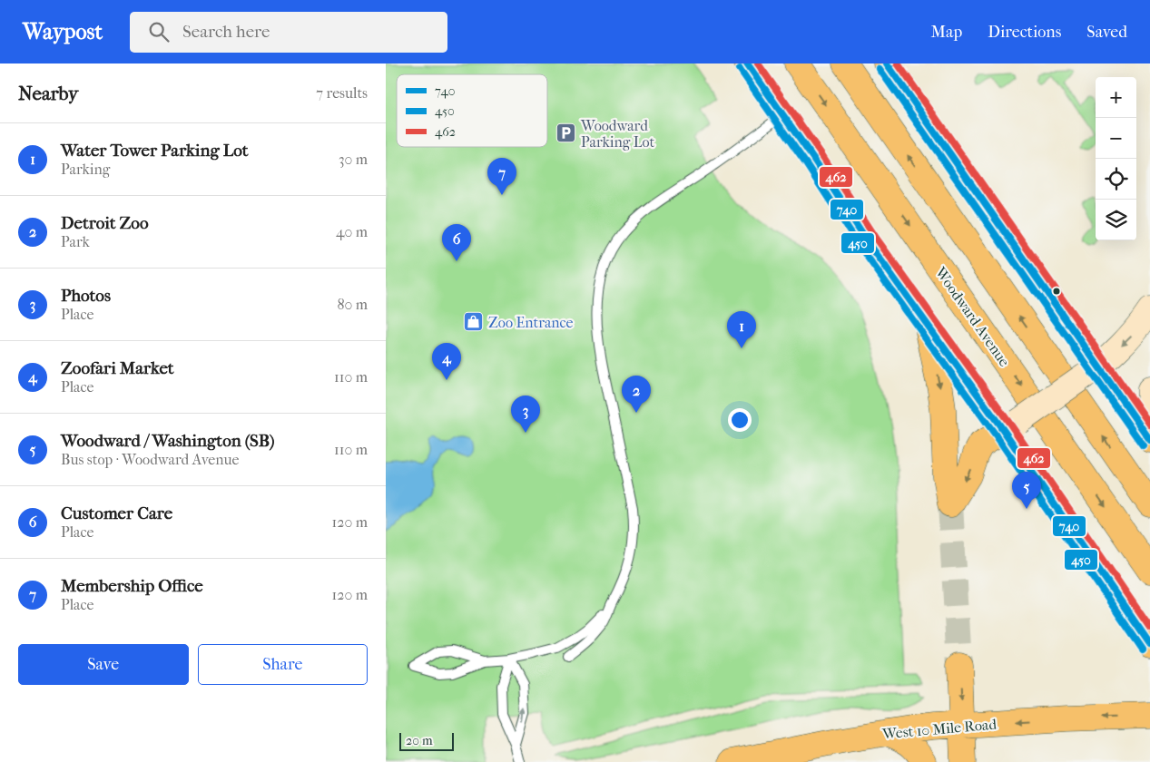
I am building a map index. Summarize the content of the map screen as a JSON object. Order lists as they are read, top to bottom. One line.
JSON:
{"streets":{"main road":["Woodward Avenue","West 10 Mile Road"]},"one_way":["West 10 Mile Road"],"places":{"parking":["Woodward Parking Lot"],"shop":["Zoo Entrance"]},"lines":["transit line 740","transit line 462","transit line 450"],"legend":["740","450","462"],"scale_bar":"20 m","page":{"header":"Waypost","search":"Search here","nav":["Map","Directions","Saved"],"heading":["Nearby","7 results"],"map_buttons":["+","−"],"list":[{"mark":"1","name":"Water Tower Parking Lot","note":"Parking","value":"30 m"},{"mark":"2","name":"Detroit Zoo","note":"Park","value":"40 m"},{"mark":"3","name":"Photos","note":"Place","value":"80 m"},{"mark":"4","name":"Zoofari Market","note":"Place","value":"110 m"},{"mark":"5","name":"Woodward / Washington (SB)","note":"Bus stop · Woodward Avenue","value":"110 m"},{"mark":"6","name":"Customer Care","note":"Place","value":"120 m"},{"mark":"7","name":"Membership Office","note":"Place","value":"120 m"}],"pins":["7","6","1","4","2","3","5"],"buttons":["Save","Share"],"scale":"20 m"}}
